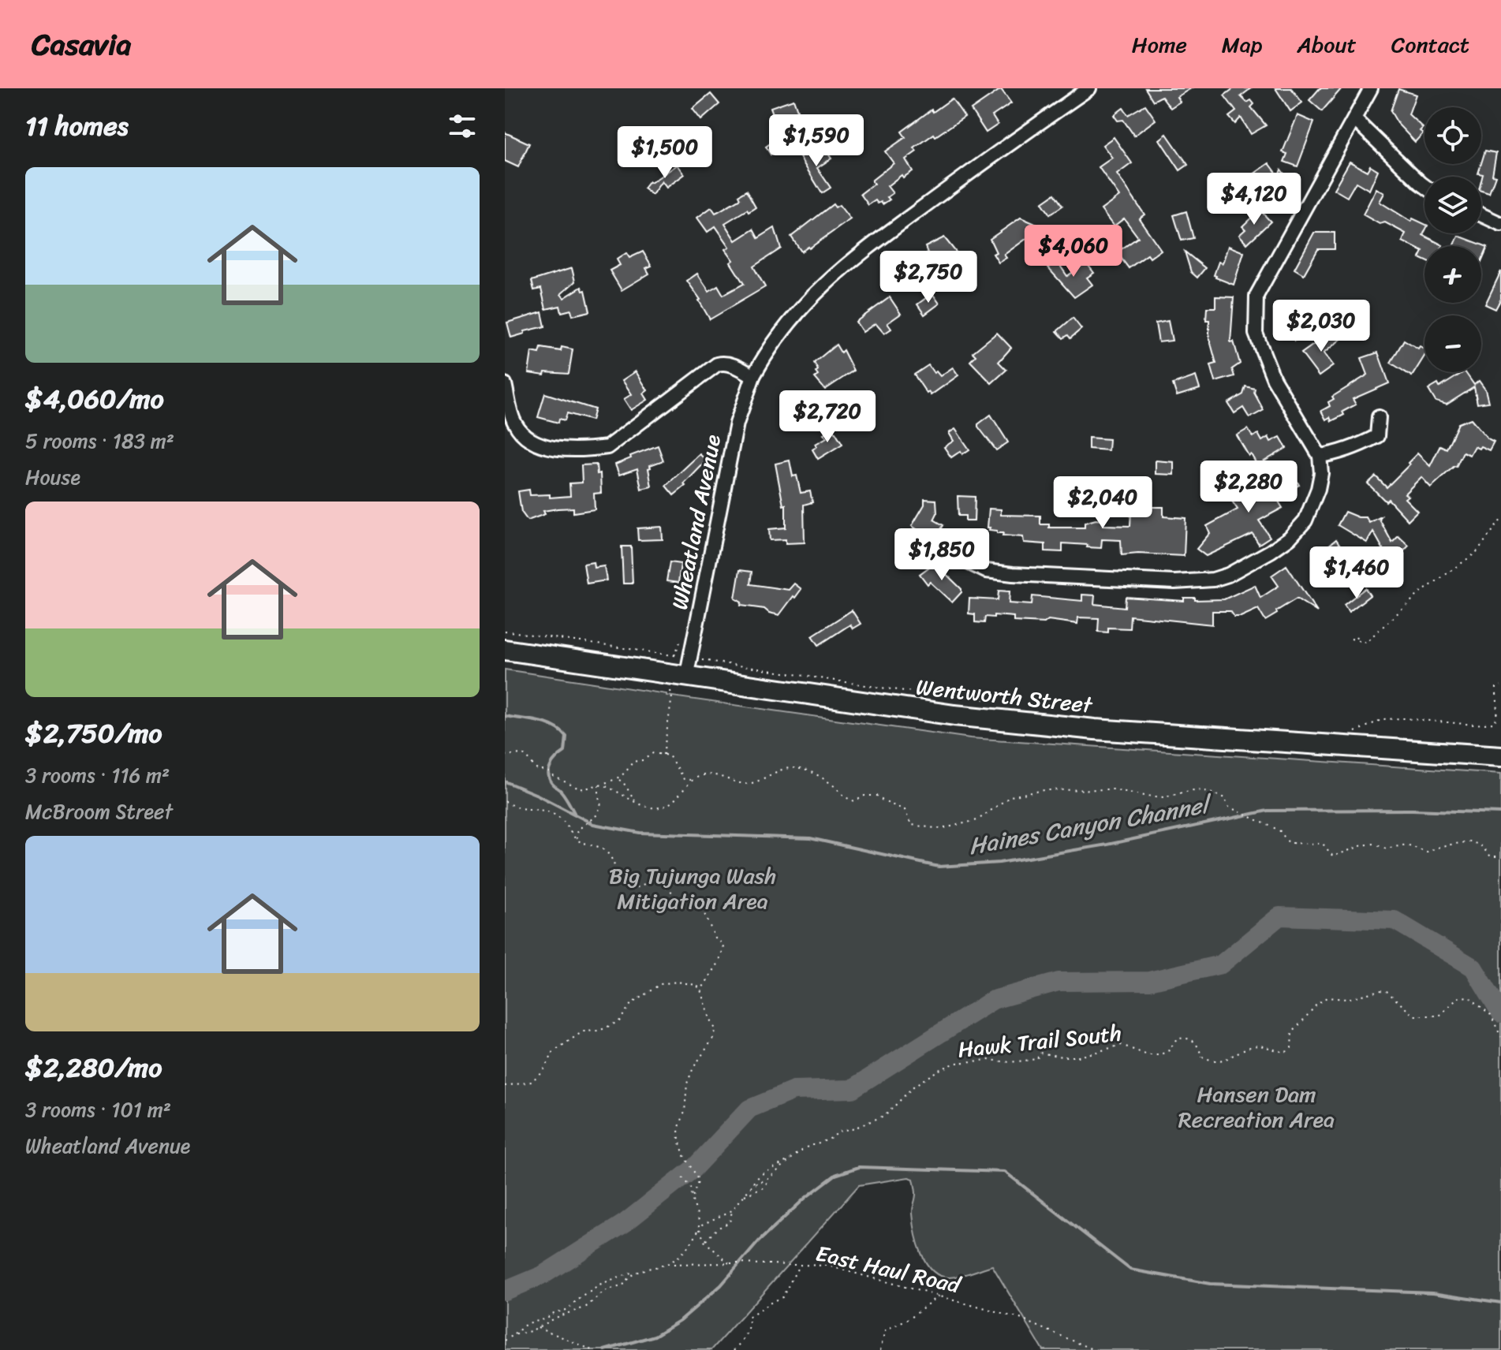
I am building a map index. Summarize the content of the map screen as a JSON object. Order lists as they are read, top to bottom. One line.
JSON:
{"streets":{"main road":["Wentworth Street"],"street":["Wheatland Avenue"],"path":["Hawk Trail South","East Haul Road"]},"crossings":[["Wheatland Avenue","Wentworth Street"]],"water":["Haines Canyon Channel"],"parks":["Big Tujunga Wash Mitigation Area","Hansen Dam Recreation Area"],"page":{"header":"Casavia","nav":["Home","Map","About","Contact"],"heading":"11 homes","map_buttons":["+","−"],"price":["$1,590","$1,500","$4,120","$4,060","$2,750","$2,030","$2,720","$2,280","$2,040","$1,850","$1,460"],"list":[{"name":"$4,060/mo","note":"5 rooms · 183 m² · House"},{"name":"$2,750/mo","note":"3 rooms · 116 m² · McBroom Street"},{"name":"$2,280/mo","note":"3 rooms · 101 m² · Wheatland Avenue"}]}}
